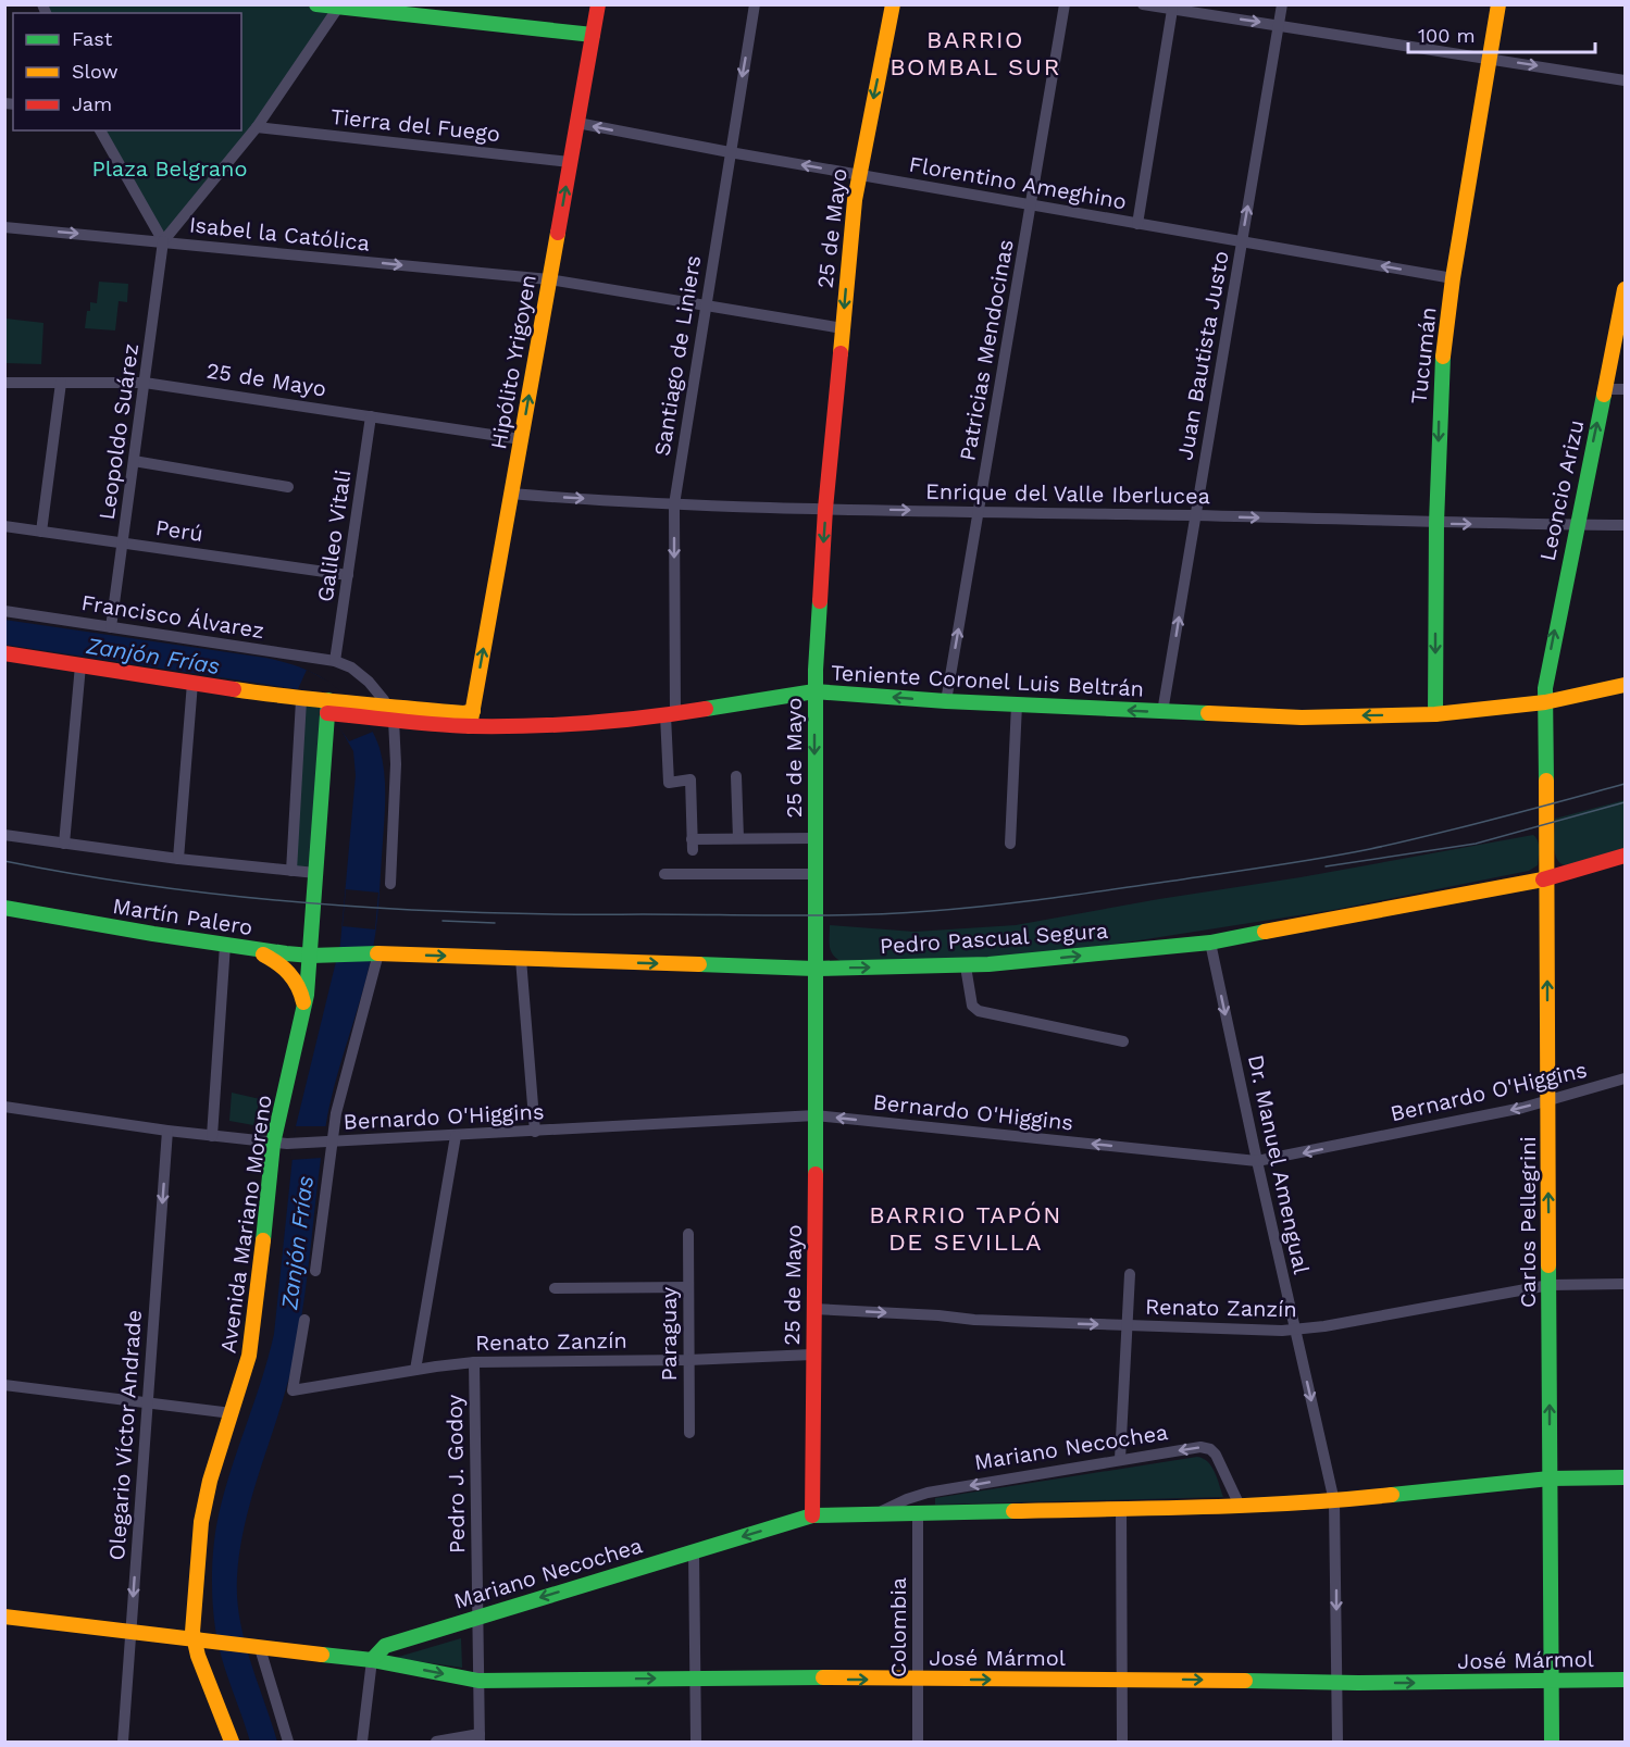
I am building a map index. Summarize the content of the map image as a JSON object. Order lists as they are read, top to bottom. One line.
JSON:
{"streets":{"street":["Tierra del Fuego","Florentino Ameghino","25 de Mayo","Isabel la Católica","Patricias Mendocinas","Santiago de Liniers","Juan Bautista Justo","Tucumán","Hipólito Yrigoyen","Leopoldo Suárez","Leoncio Arizu","Enrique del Valle Iberlucea","Perú","Galileo Vitali","Francisco Álvarez","Teniente Coronel Luis Beltrán","Martín Palero","Pedro Pascual Segura","Bernardo O'Higgins","Dr. Manuel Amengual","Carlos Pellegrini","Avenida Mariano Moreno","Renato Zanzín","Paraguay","Olegario Víctor Andrade","Mariano Necochea","Pedro J. Godoy","Colombia","José Mármol"]},"crossings":[["Tierra del Fuego","Hipólito Yrigoyen"],["Florentino Ameghino","25 de Mayo"],["Florentino Ameghino","Patricias Mendocinas"],["Florentino Ameghino","Santiago de Liniers"],["Florentino Ameghino","Juan Bautista Justo"],["Florentino Ameghino","Tucumán"],["Florentino Ameghino","Hipólito Yrigoyen"],["25 de Mayo","Isabel la Católica"],["25 de Mayo","Hipólito Yrigoyen"],["25 de Mayo","Leopoldo Suárez"],["25 de Mayo","Enrique del Valle Iberlucea"],["25 de Mayo","Galileo Vitali"],["25 de Mayo","Teniente Coronel Luis Beltrán"],["25 de Mayo","Pedro Pascual Segura"],["25 de Mayo","Bernardo O'Higgins"],["25 de Mayo","Renato Zanzín"],["25 de Mayo","Mariano Necochea"],["Isabel la Católica","Santiago de Liniers"],["Isabel la Católica","Hipólito Yrigoyen"],["Isabel la Católica","Leopoldo Suárez"],["Patricias Mendocinas","Enrique del Valle Iberlucea"],["Patricias Mendocinas","Teniente Coronel Luis Beltrán"],["Santiago de Liniers","Enrique del Valle Iberlucea"],["Santiago de Liniers","Teniente Coronel Luis Beltrán"],["Juan Bautista Justo","Enrique del Valle Iberlucea"],["Juan Bautista Justo","Teniente Coronel Luis Beltrán"],["Tucumán","Enrique del Valle Iberlucea"],["Tucumán","Teniente Coronel Luis Beltrán"],["Hipólito Yrigoyen","Enrique del Valle Iberlucea"],["Hipólito Yrigoyen","Teniente Coronel Luis Beltrán"],["Leopoldo Suárez","Perú"],["Leopoldo Suárez","Francisco Álvarez"],["Leoncio Arizu","Enrique del Valle Iberlucea"],["Leoncio Arizu","Teniente Coronel Luis Beltrán"],["Leoncio Arizu","Carlos Pellegrini"],["Perú","Galileo Vitali"],["Galileo Vitali","Francisco Álvarez"],["Teniente Coronel Luis Beltrán","Carlos Pellegrini"],["Martín Palero","Pedro Pascual Segura"],["Martín Palero","Avenida Mariano Moreno"],["Pedro Pascual Segura","Dr. Manuel Amengual"],["Pedro Pascual Segura","Carlos Pellegrini"],["Bernardo O'Higgins","Dr. Manuel Amengual"],["Bernardo O'Higgins","Carlos Pellegrini"],["Bernardo O'Higgins","Avenida Mariano Moreno"],["Bernardo O'Higgins","Olegario Víctor Andrade"],["Dr. Manuel Amengual","Renato Zanzín"],["Dr. Manuel Amengual","Mariano Necochea"],["Dr. Manuel Amengual","José Mármol"],["Carlos Pellegrini","Renato Zanzín"],["Carlos Pellegrini","Mariano Necochea"],["Carlos Pellegrini","José Mármol"],["Renato Zanzín","Paraguay"],["Renato Zanzín","Pedro J. Godoy"],["Mariano Necochea","Pedro J. Godoy"],["Mariano Necochea","Colombia"],["Mariano Necochea","José Mármol"],["Pedro J. Godoy","José Mármol"],["Colombia","José Mármol"]],"one_way":["Florentino Ameghino","Isabel la Católica","Santiago de Liniers","Juan Bautista Justo","Tucumán","Hipólito Yrigoyen","Leoncio Arizu","Enrique del Valle Iberlucea","Teniente Coronel Luis Beltrán","Pedro Pascual Segura","Bernardo O'Higgins","Dr. Manuel Amengual","Carlos Pellegrini","Olegario Víctor Andrade","José Mármol"],"districts":["BARRIO BOMBAL SUR","BARRIO TAPÓN DE SEVILLA"],"water":["Zanjón Frías"],"parks":["Plaza Belgrano"],"legend":["Fast","Slow","Jam"],"scale_bar":"100 m"}
